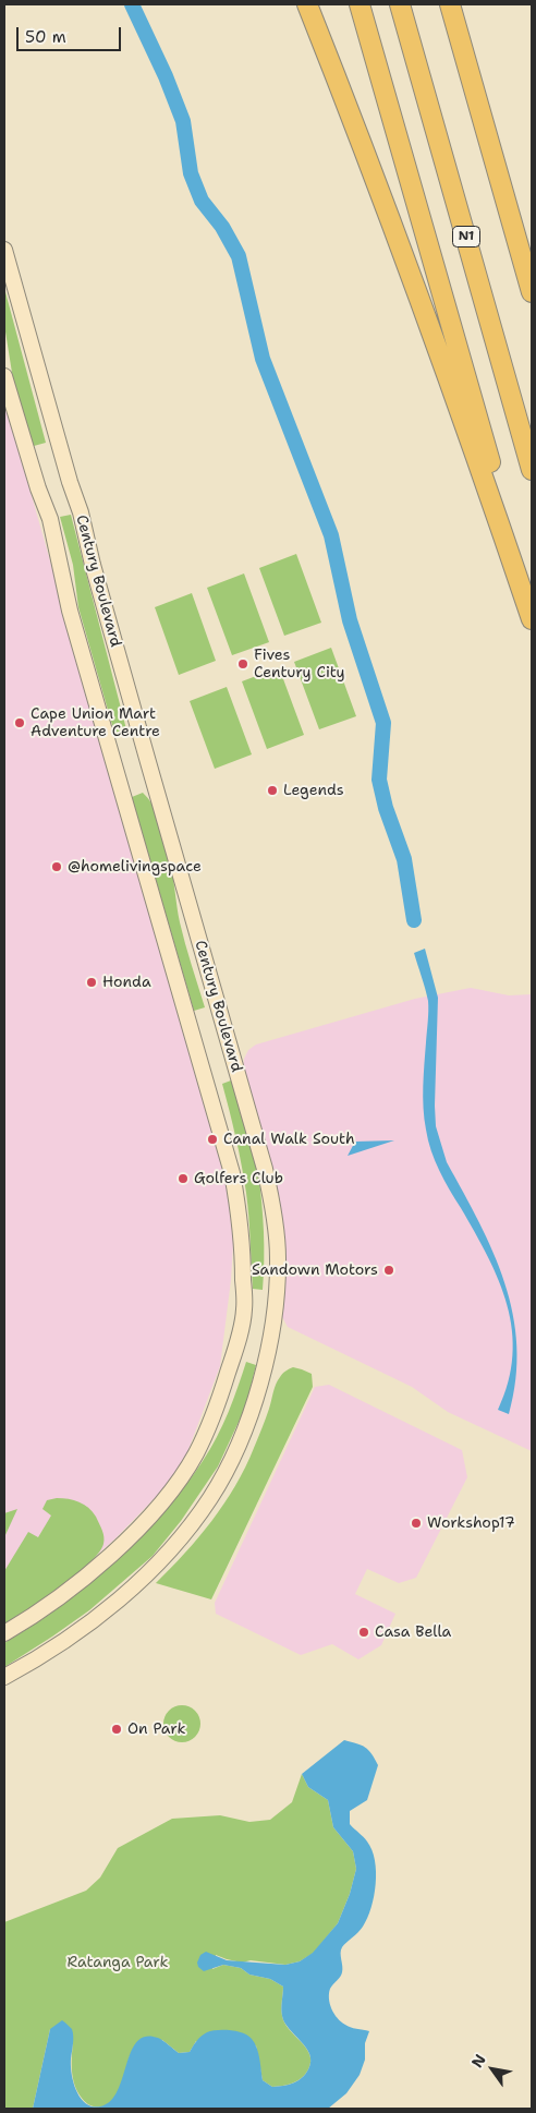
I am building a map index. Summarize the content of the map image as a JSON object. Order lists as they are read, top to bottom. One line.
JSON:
{"streets":{"highway":["N1"],"main road":["Century Boulevard"]},"parks":["Ratanga Park"],"places":["Fives Century City","Cape Union Mart Adventure Centre","Legends","@homelivingspace","Honda","Canal Walk South","Golfers Club","Sandown Motors","Workshop17","Casa Bella","On Park"],"scale_bar":"50 m","north":"top left"}
